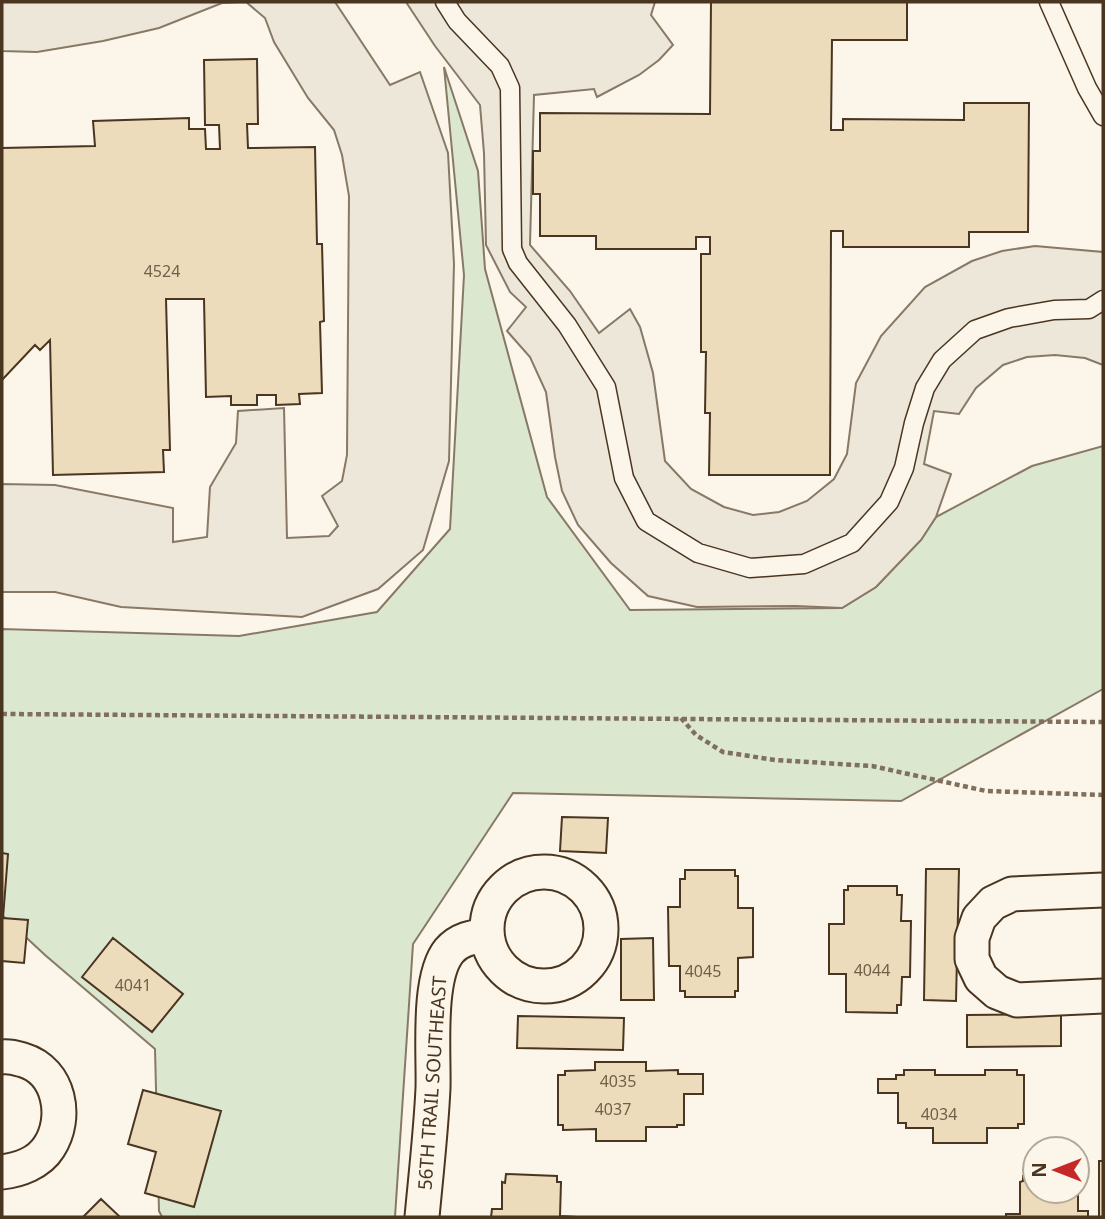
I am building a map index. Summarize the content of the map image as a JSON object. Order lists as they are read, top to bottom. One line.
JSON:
{"streets":{"street":["56TH TRAIL SOUTHEAST"]},"house_numbers":["4524","4044","4045","4041","4035","4037","4034"],"north":"left"}
